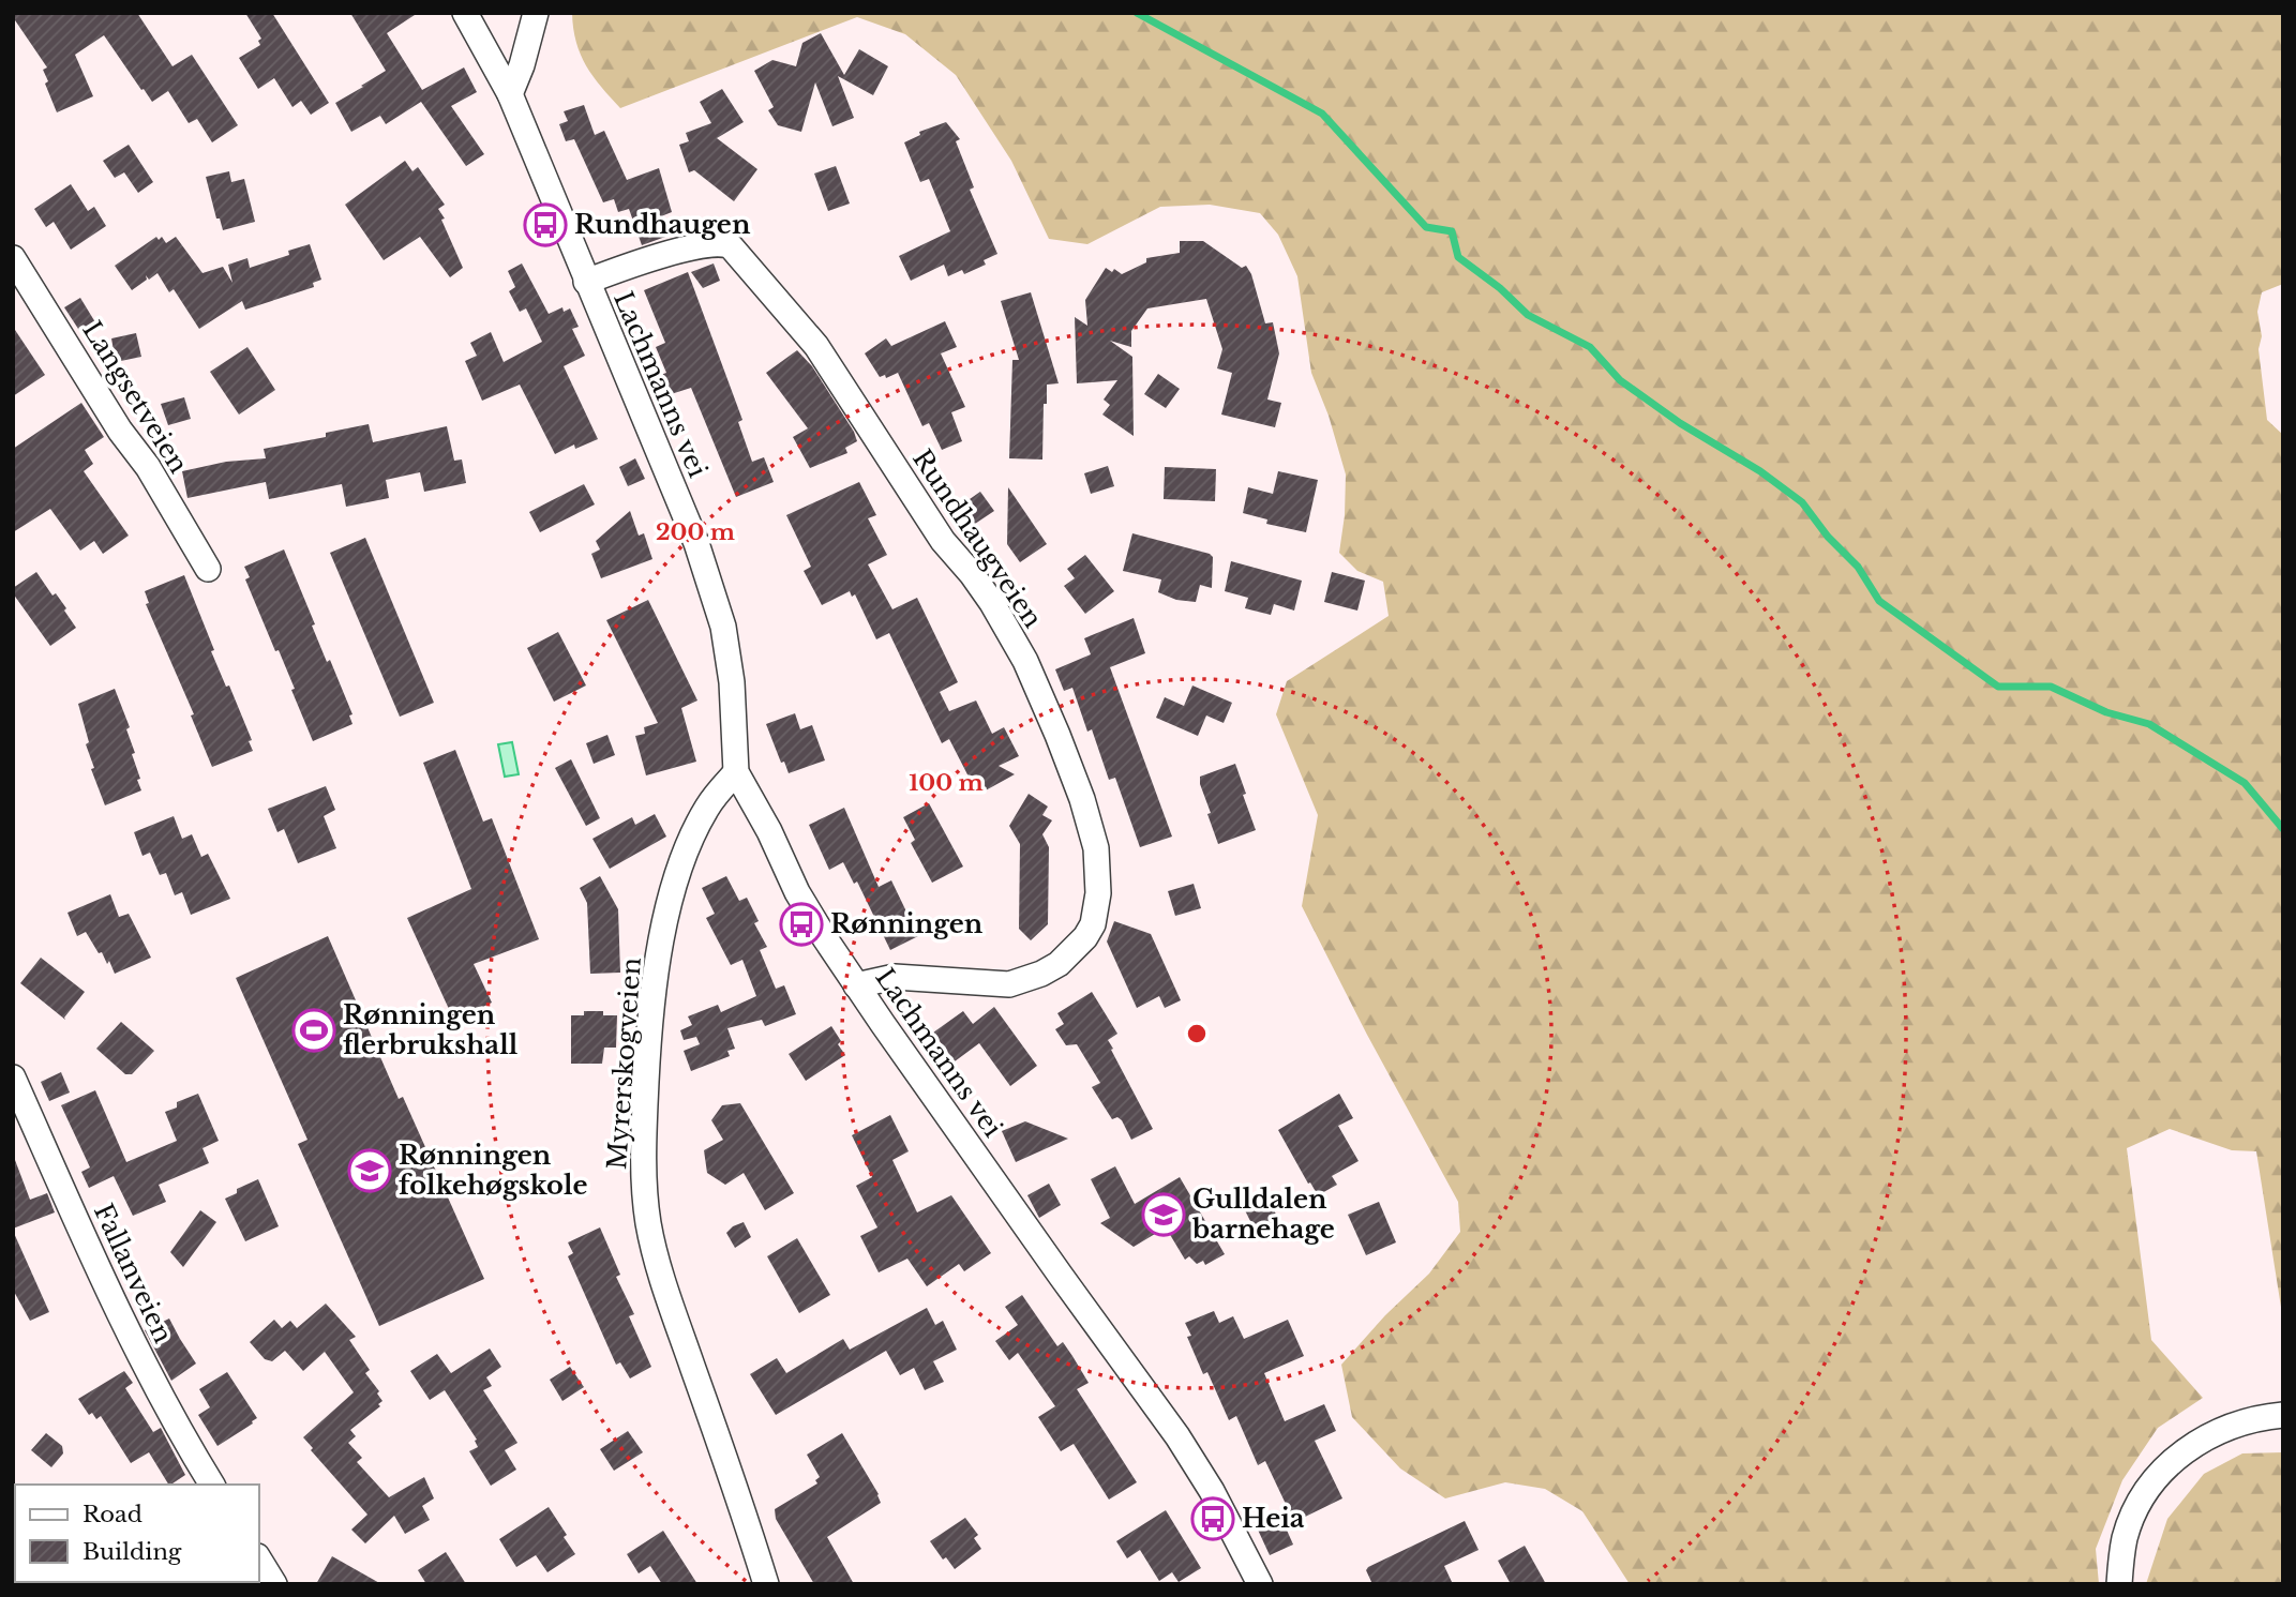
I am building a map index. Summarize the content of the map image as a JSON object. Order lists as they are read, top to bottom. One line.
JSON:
{"streets":{"street":["Lachmanns vei","Langsetveien","Rundhaugveien","Myrerskogveien","Fallanveien"]},"crossings":[["Lachmanns vei","Rundhaugveien"],["Lachmanns vei","Myrerskogveien"]],"places":{"bus stop":["Rundhaugen","Rønningen","Heia"],"sports":["Rønningen flerbrukshall"],"school or university":["Rønningen folkehøgskole","Gulldalen barnehage"]},"legend":["Road","Building"],"rings":["200 m","100 m"]}
